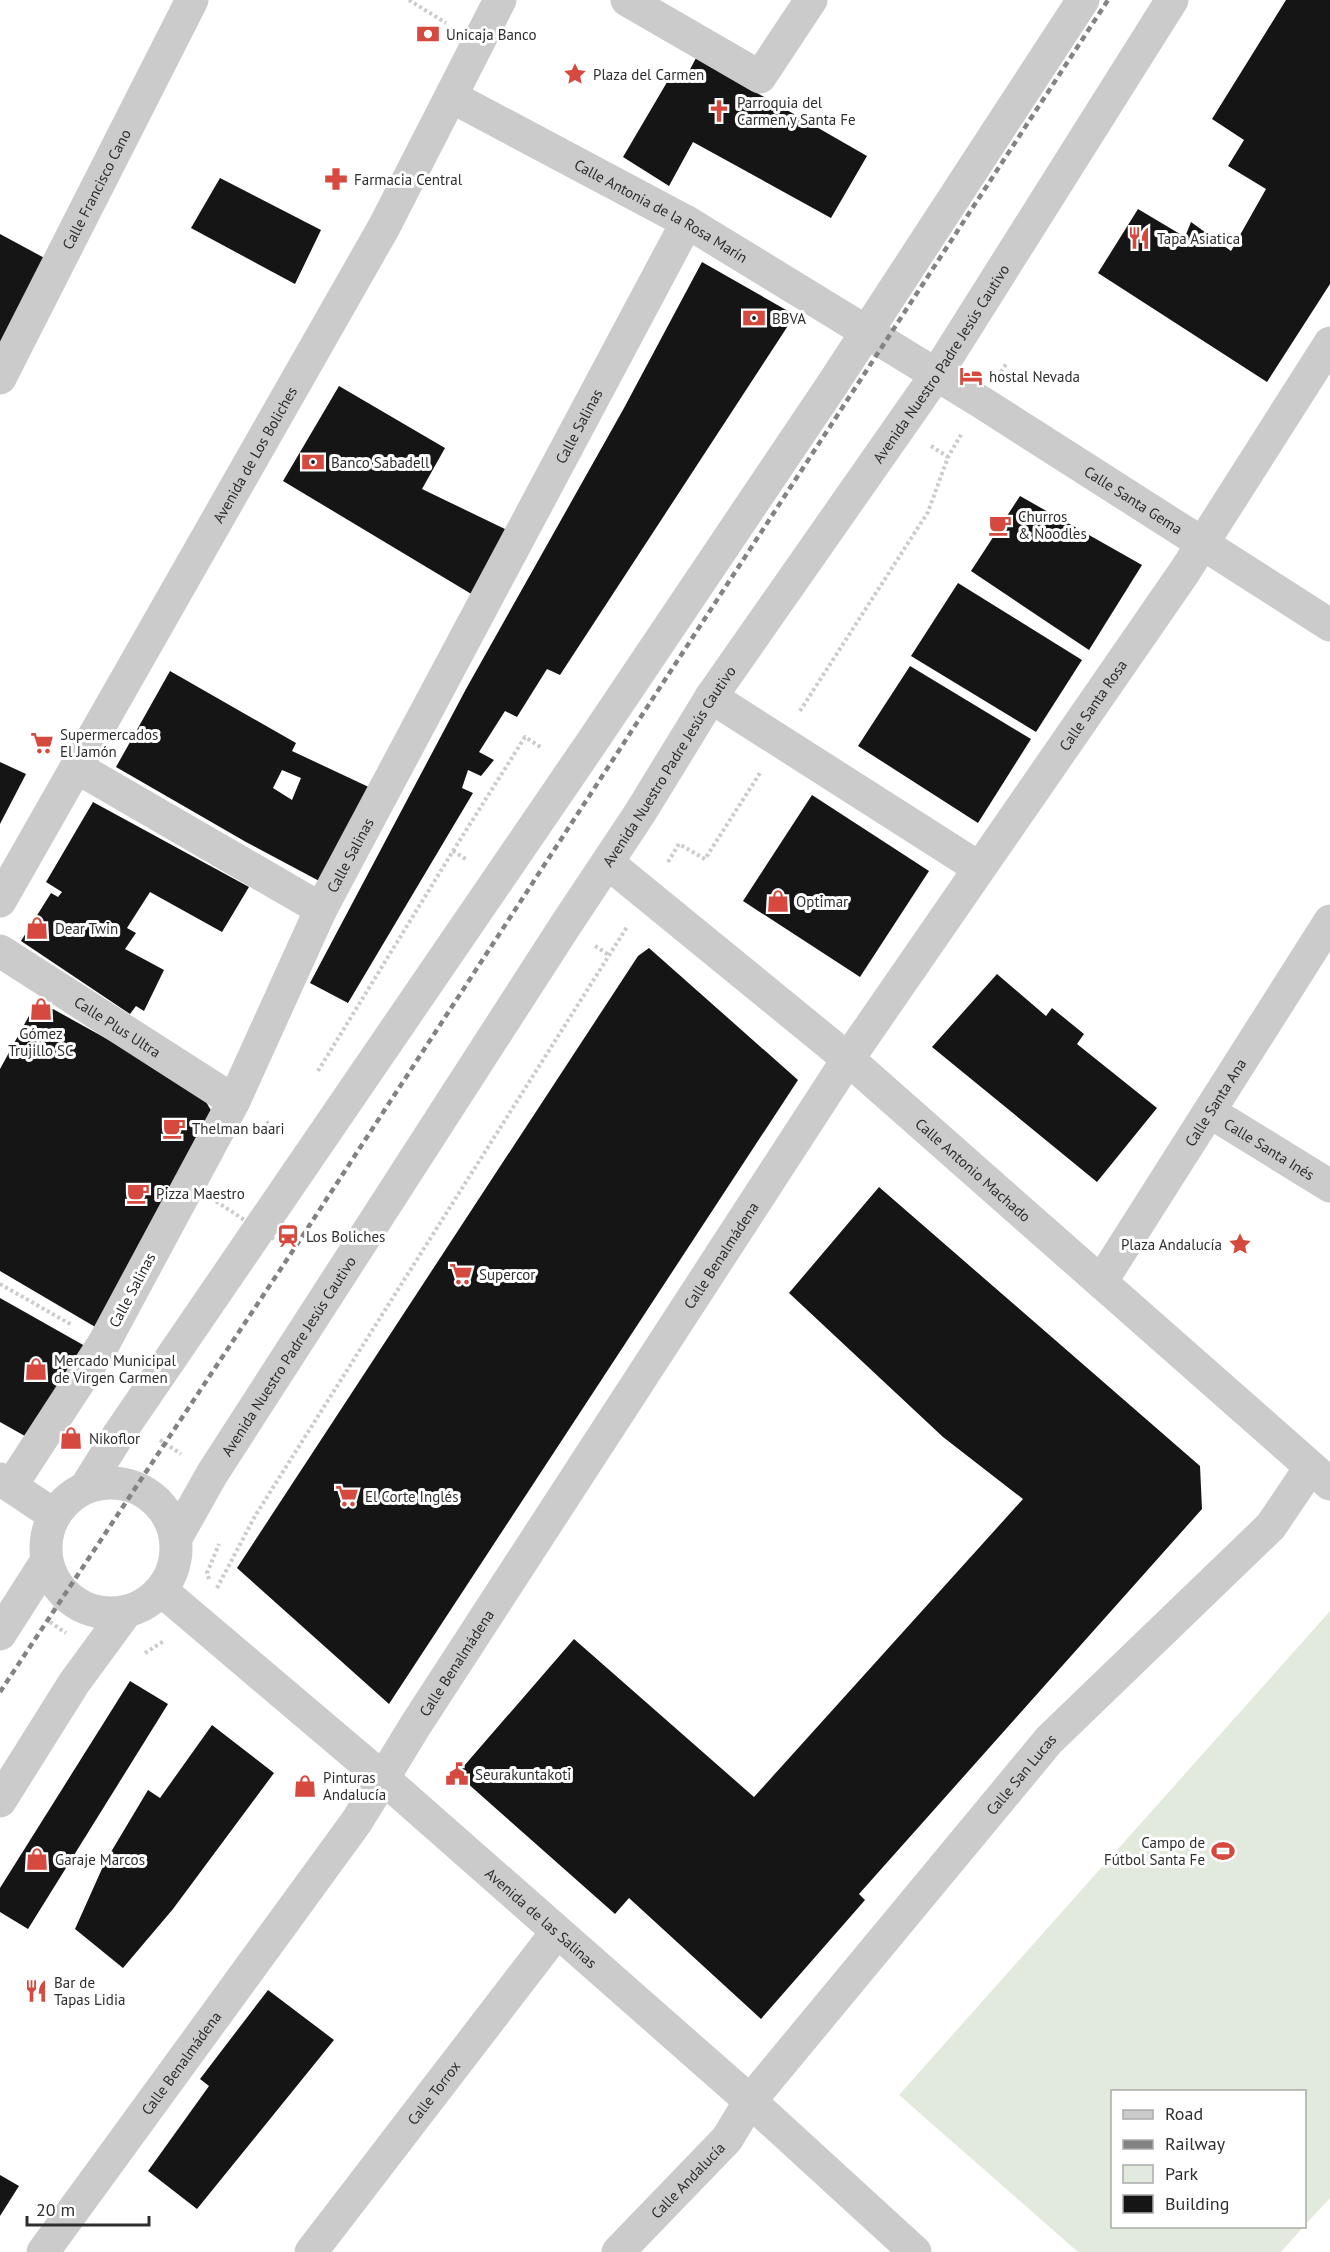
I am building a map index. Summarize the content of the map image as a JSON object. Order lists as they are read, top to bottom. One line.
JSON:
{"streets":{"street":["Calle Francisco Cano","Calle Antonia de la Rosa Marín","Avenida Nuestro Padre Jesús Cautivo","Calle Salinas","Avenida de Los Boliches","Calle Santa Gema","Calle Santa Rosa","Calle Plus Ultra","Calle Santa Ana","Calle Santa Inés","Calle Antonio Machado","Calle Benalmádena","Calle San Lucas","Avenida de las Salinas","Calle Torrox","Calle Andalucía"]},"crossings":[["Calle Antonia de la Rosa Marín","Avenida Nuestro Padre Jesús Cautivo"],["Calle Antonia de la Rosa Marín","Calle Salinas"],["Calle Antonia de la Rosa Marín","Avenida de Los Boliches"],["Calle Antonia de la Rosa Marín","Calle Santa Gema"],["Avenida Nuestro Padre Jesús Cautivo","Calle Santa Gema"],["Avenida Nuestro Padre Jesús Cautivo","Calle Antonio Machado"],["Avenida Nuestro Padre Jesús Cautivo","Avenida de las Salinas"],["Calle Salinas","Calle Plus Ultra"],["Calle Santa Gema","Calle Santa Rosa"],["Calle Santa Rosa","Calle Antonio Machado"],["Calle Santa Rosa","Calle Benalmádena"],["Calle Santa Ana","Calle Santa Inés"],["Calle Santa Ana","Calle Antonio Machado"],["Calle Antonio Machado","Calle Benalmádena"],["Calle Antonio Machado","Calle San Lucas"],["Calle Benalmádena","Avenida de las Salinas"],["Calle San Lucas","Avenida de las Salinas"],["Calle San Lucas","Calle Andalucía"],["Avenida de las Salinas","Calle Torrox"],["Avenida de las Salinas","Calle Andalucía"]],"places":{"bank":["Unicaja Banco","BBVA","Banco Sabadell"],"place":["Plaza del Carmen","Plaza Andalucía"],"church":["Parroquia del Carmen y Santa Fe"],"pharmacy":["Farmacia Central"],"restaurant":["Tapa Asiatica","Bar de Tapas Lidia"],"hotel":["hostal Nevada"],"cafe":["Churros & Noodles","Thelman baari","Pizza Maestro"],"supermarket":["Supermercados El Jamón","Supercor","El Corte Inglés"],"shop":["Optimar","Dear Twin","Gómez Trujillo SC","Mercado Municipal de Virgen Carmen","Nikoflor","Pinturas Andalucía","Garaje Marcos"],"station":["Los Boliches"],"public building":["Seurakuntakoti"],"sports":["Campo de Fútbol Santa Fe"]},"legend":["Road","Railway","Park","Building"],"scale_bar":"20 m"}
